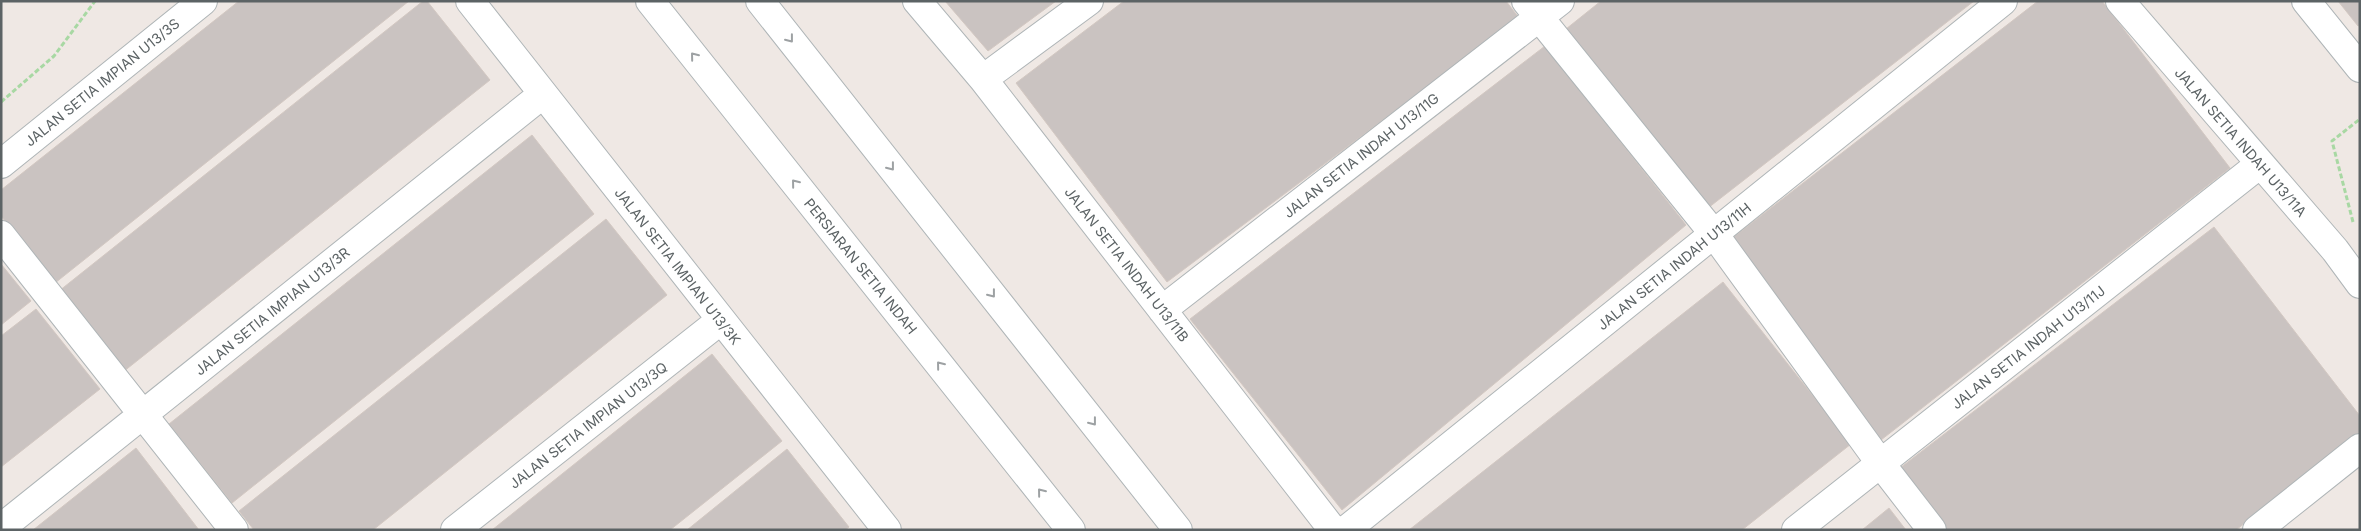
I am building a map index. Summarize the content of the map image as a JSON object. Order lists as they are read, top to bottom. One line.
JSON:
{"streets":{"street":["JALAN SETIA IMPIAN U13/3S","JALAN SETIA INDAH U13/11A","JALAN SETIA INDAH U13/11G","JALAN SETIA INDAH U13/11B","JALAN SETIA IMPIAN U13/3K","PERSIARAN SETIA INDAH","JALAN SETIA INDAH U13/11H","JALAN SETIA IMPIAN U13/3R","JALAN SETIA INDAH U13/11J","JALAN SETIA IMPIAN U13/3Q"]},"crossings":[["JALAN SETIA INDAH U13/11A","JALAN SETIA INDAH U13/11J"],["JALAN SETIA INDAH U13/11G","JALAN SETIA INDAH U13/11B"],["JALAN SETIA IMPIAN U13/3K","JALAN SETIA IMPIAN U13/3R"],["JALAN SETIA IMPIAN U13/3K","JALAN SETIA IMPIAN U13/3Q"]]}
